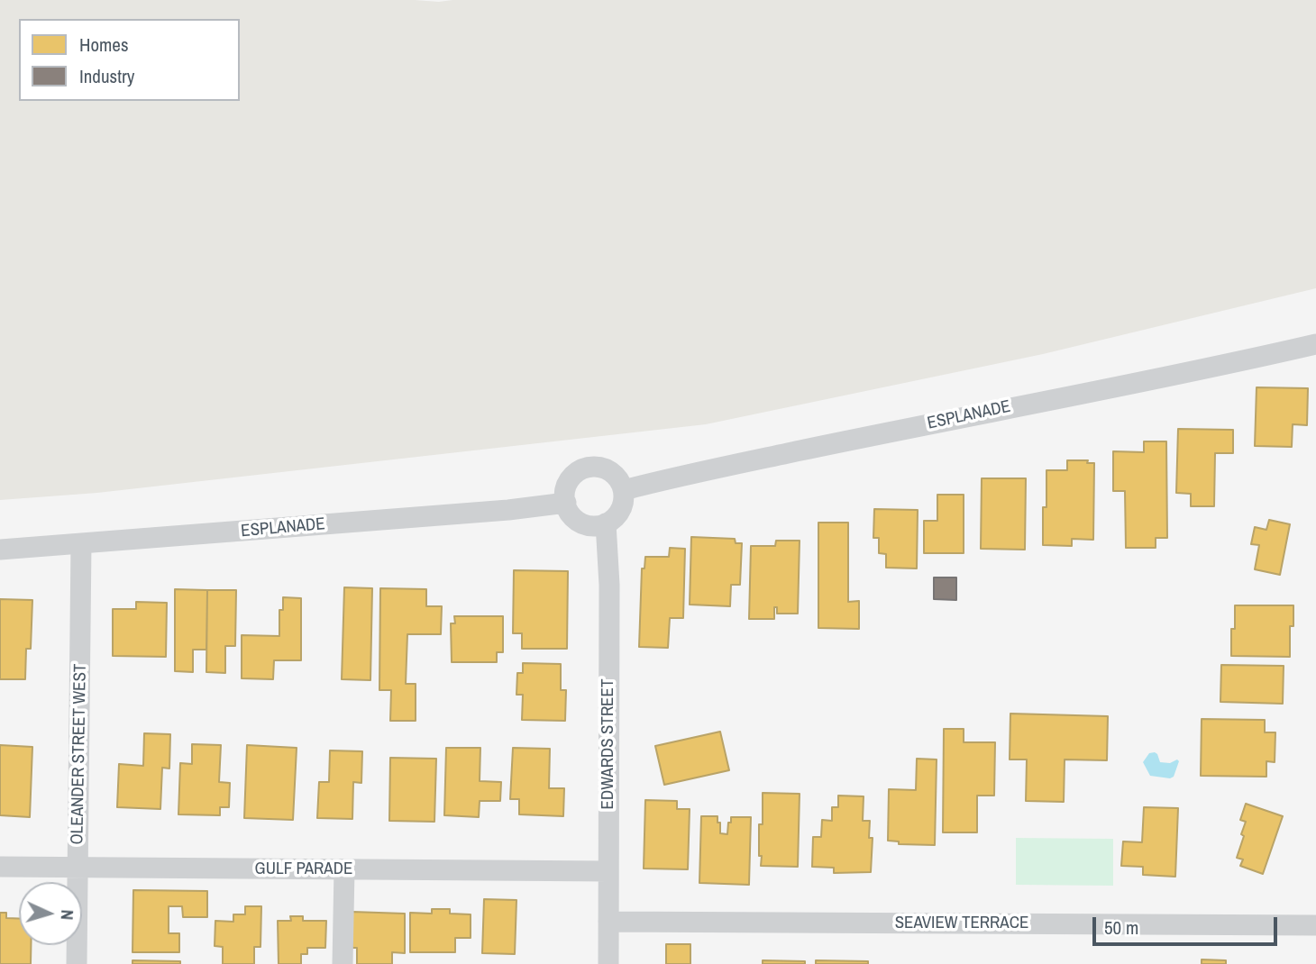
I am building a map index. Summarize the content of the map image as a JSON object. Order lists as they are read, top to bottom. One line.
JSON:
{"streets":{"street":["ESPLANADE","EDWARDS STREET","OLEANDER STREET WEST","GULF PARADE","SEAVIEW TERRACE"]},"crossings":[["ESPLANADE","EDWARDS STREET"],["ESPLANADE","OLEANDER STREET WEST"],["EDWARDS STREET","GULF PARADE"],["EDWARDS STREET","SEAVIEW TERRACE"],["OLEANDER STREET WEST","GULF PARADE"]],"legend":["Homes","Industry"],"scale_bar":"50 m","north":"right"}
